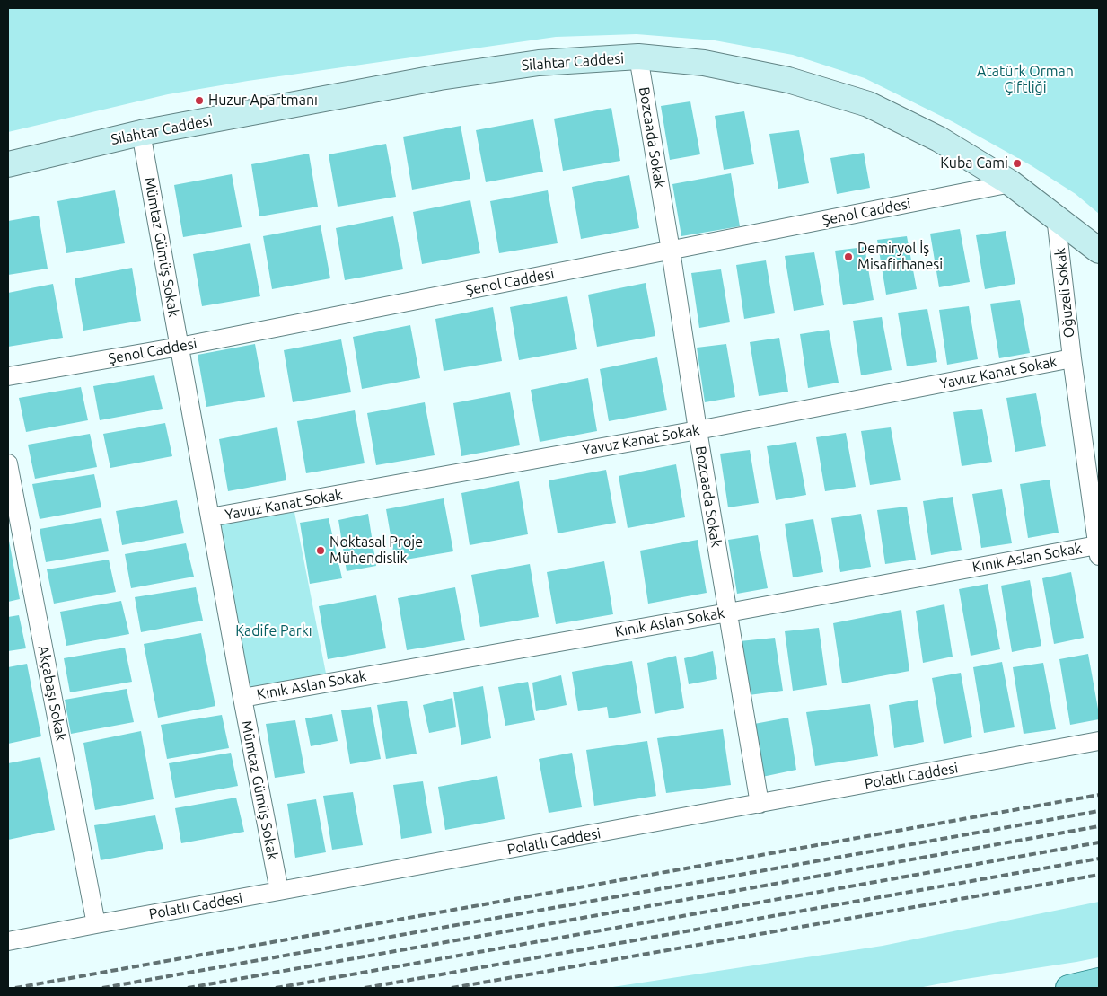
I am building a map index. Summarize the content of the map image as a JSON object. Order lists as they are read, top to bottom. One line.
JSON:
{"streets":{"main road":["Silahtar Caddesi"],"street":["Bozcaada Sokak","Şenol Caddesi","Mümtaz Gümüş Sokak","Oğuzeli Sokak","Yavuz Kanat Sokak","Kınık Aslan Sokak","Akçabaşı Sokak","Polatlı Caddesi"]},"crossings":[["Silahtar Caddesi","Bozcaada Sokak"],["Silahtar Caddesi","Şenol Caddesi"],["Silahtar Caddesi","Mümtaz Gümüş Sokak"],["Silahtar Caddesi","Oğuzeli Sokak"],["Bozcaada Sokak","Şenol Caddesi"],["Bozcaada Sokak","Yavuz Kanat Sokak"],["Bozcaada Sokak","Kınık Aslan Sokak"],["Bozcaada Sokak","Polatlı Caddesi"],["Şenol Caddesi","Mümtaz Gümüş Sokak"],["Mümtaz Gümüş Sokak","Yavuz Kanat Sokak"],["Mümtaz Gümüş Sokak","Kınık Aslan Sokak"],["Mümtaz Gümüş Sokak","Polatlı Caddesi"],["Oğuzeli Sokak","Yavuz Kanat Sokak"],["Oğuzeli Sokak","Kınık Aslan Sokak"],["Akçabaşı Sokak","Polatlı Caddesi"]],"parks":["Atatürk Orman Çiftliği","Kadife Parkı"],"places":["Huzur Apartmanı","Kuba Cami","Demiryol İş Misafirhanesi","Noktasal Proje Mühendislik"]}
